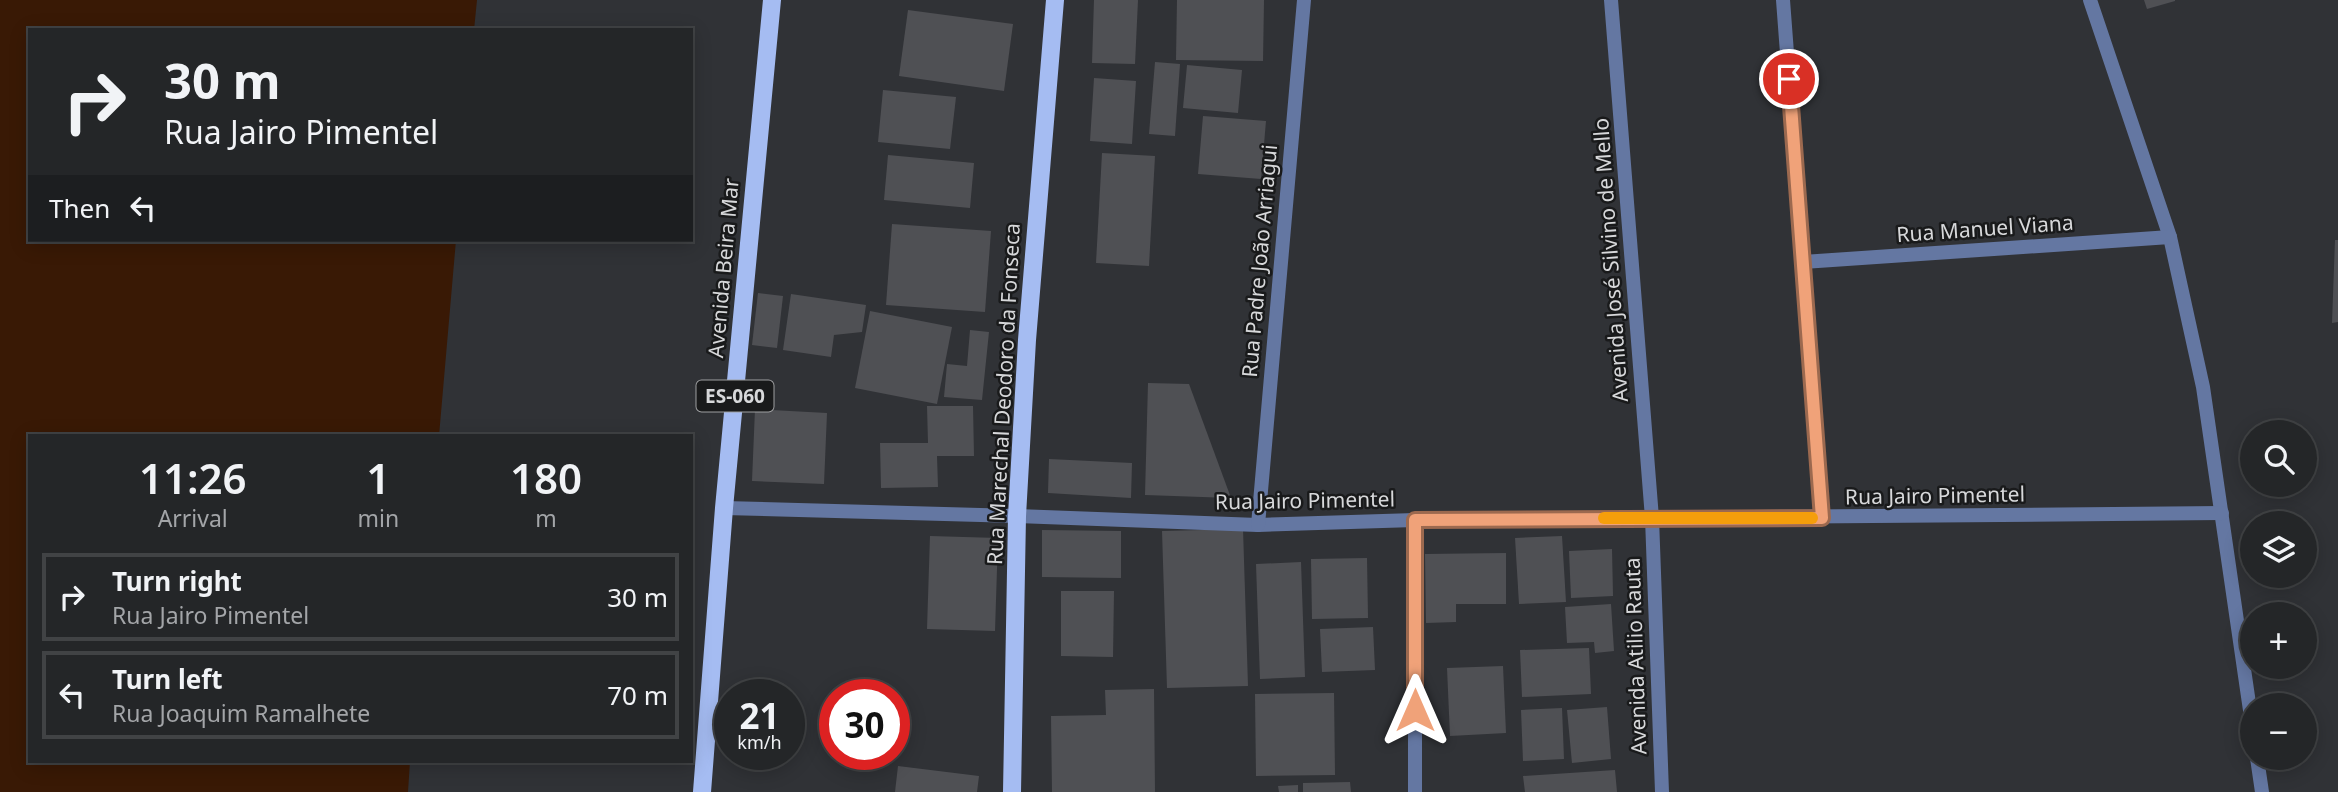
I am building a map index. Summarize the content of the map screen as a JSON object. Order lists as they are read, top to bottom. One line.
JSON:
{"streets":{"main road":["Avenida Beira Mar","Rua Marechal Deodoro da Fonseca","ES-060"],"street":["Rua Manuel Viana","Avenida José Silvino de Mello","Rua Padre João Arriagui","Rua Jairo Pimentel","Avenida Atilio Rauta"]},"crossings":[["Avenida José Silvino de Mello","Rua Jairo Pimentel"],["Avenida José Silvino de Mello","Avenida Atilio Rauta"],["Rua Padre João Arriagui","Rua Jairo Pimentel"],["Avenida Beira Mar","Rua Jairo Pimentel"],["Rua Marechal Deodoro da Fonseca","Rua Jairo Pimentel"],["Rua Jairo Pimentel","Avenida Atilio Rauta"]],"page":{"turn":["30 m","Rua Jairo Pimentel"],"then":"Then","map_buttons":["+","−"],"eta":["11:26","Arrival","1","min","180","m"],"list":[{"name":"Turn right","note":"Rua Jairo Pimentel","value":"30 m"},{"name":"Turn left","note":"Rua Joaquim Ramalhete","value":"70 m"}],"speed":"21 km/h","limit":"30"}}
